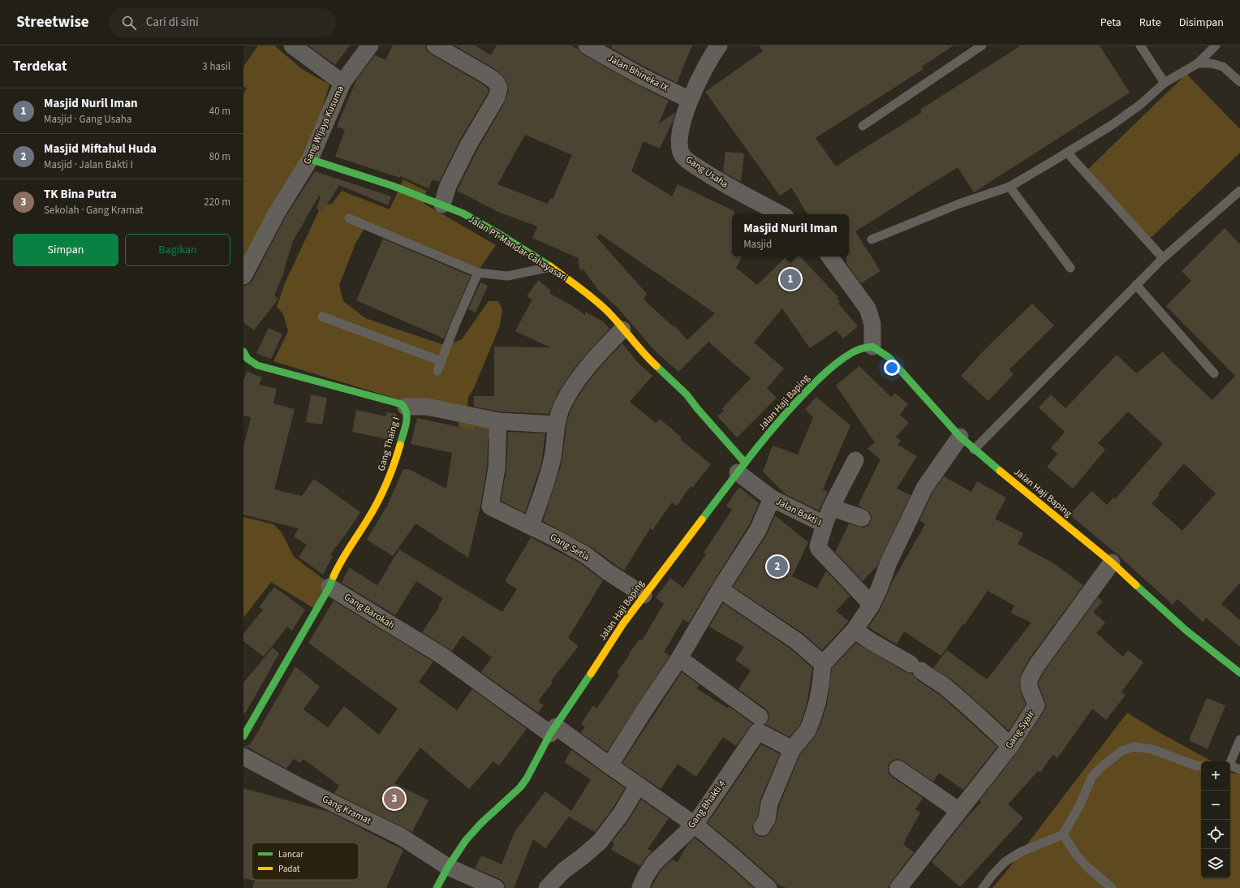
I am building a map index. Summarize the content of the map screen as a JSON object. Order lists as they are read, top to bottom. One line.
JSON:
{"streets":{"street":["Jalan Bhineka IX","Gang Wijaya Kusuma","Gang Usaha","Jalan PT Mandar Cahayasari","Jalan Haji Baping","Gang Thaing I","Jalan Bakti I","Gang Setia","Gang Barokah","Gang Syair","Gang Bhakti 4","Gang Kramat"]},"crossings":[["Jalan Bhineka IX","Gang Usaha"],["Gang Wijaya Kusuma","Jalan PT Mandar Cahayasari"],["Jalan PT Mandar Cahayasari","Jalan Haji Baping"],["Jalan PT Mandar Cahayasari","Jalan Bakti I"],["Jalan Haji Baping","Jalan Bakti I"],["Jalan Haji Baping","Gang Setia"],["Jalan Haji Baping","Gang Barokah"],["Jalan Haji Baping","Gang Syair"],["Jalan Haji Baping","Gang Kramat"],["Gang Thaing I","Gang Barokah"],["Gang Barokah","Gang Bhakti 4"]],"legend":["Lancar","Padat"],"page":{"header":"Streetwise","search":"Cari di sini","nav":["Peta","Rute","Disimpan"],"heading":["Terdekat","3 hasil"],"list":[{"mark":"1","name":"Masjid Nuril Iman","note":"Masjid · Gang Usaha","value":"40 m"},{"mark":"2","name":"Masjid Miftahul Huda","note":"Masjid · Jalan Bakti I","value":"80 m"},{"mark":"3","name":"TK Bina Putra","note":"Sekolah · Gang Kramat","value":"220 m"}],"popup":["Masjid Nuril Iman","Masjid"],"buttons":["Simpan","Bagikan"],"pins":["1","2","3"],"map_buttons":["+","−"]}}
